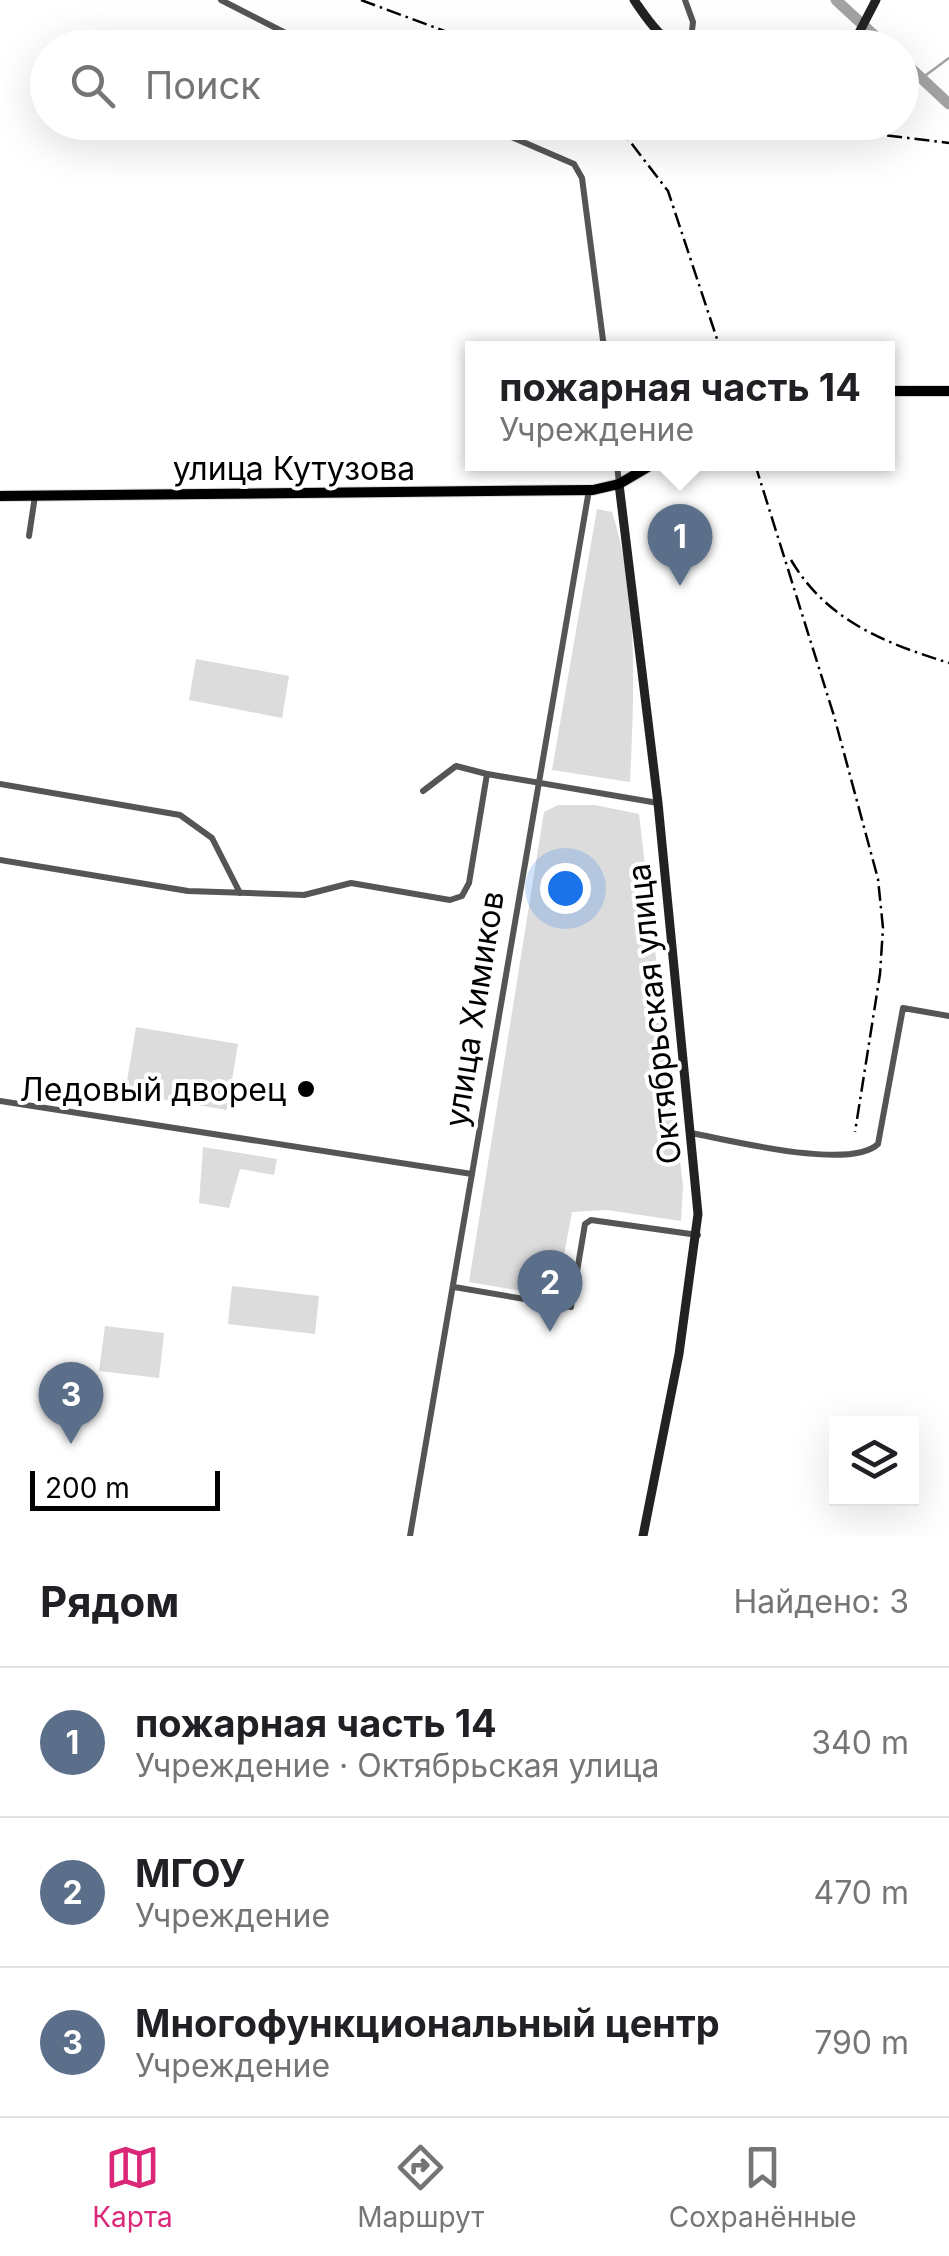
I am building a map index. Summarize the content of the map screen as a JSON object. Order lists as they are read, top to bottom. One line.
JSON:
{"streets":{"main road":["улица Кутузова","Октябрьская улица"],"street":["улица Химиков"]},"crossings":[["улица Кутузова","улица Химиков"],["улица Кутузова","Октябрьская улица"]],"places":["Ледовый дворец"],"scale_bar":"200 m","page":{"search":"Поиск","popup":["пожарная часть 14","Учреждение"],"pins":["1","2","3"],"scale":"200 m","heading":["Рядом","Найдено: 3"],"list":[{"mark":"1","name":"пожарная часть 14","note":"Учреждение · Октябрьская улица","value":"340 m"},{"mark":"2","name":"МГОУ","note":"Учреждение","value":"470 m"},{"mark":"3","name":"Многофункциональный центр","note":"Учреждение","value":"790 m"}],"nav":["Карта","Маршрут","Сохранённые"]}}
